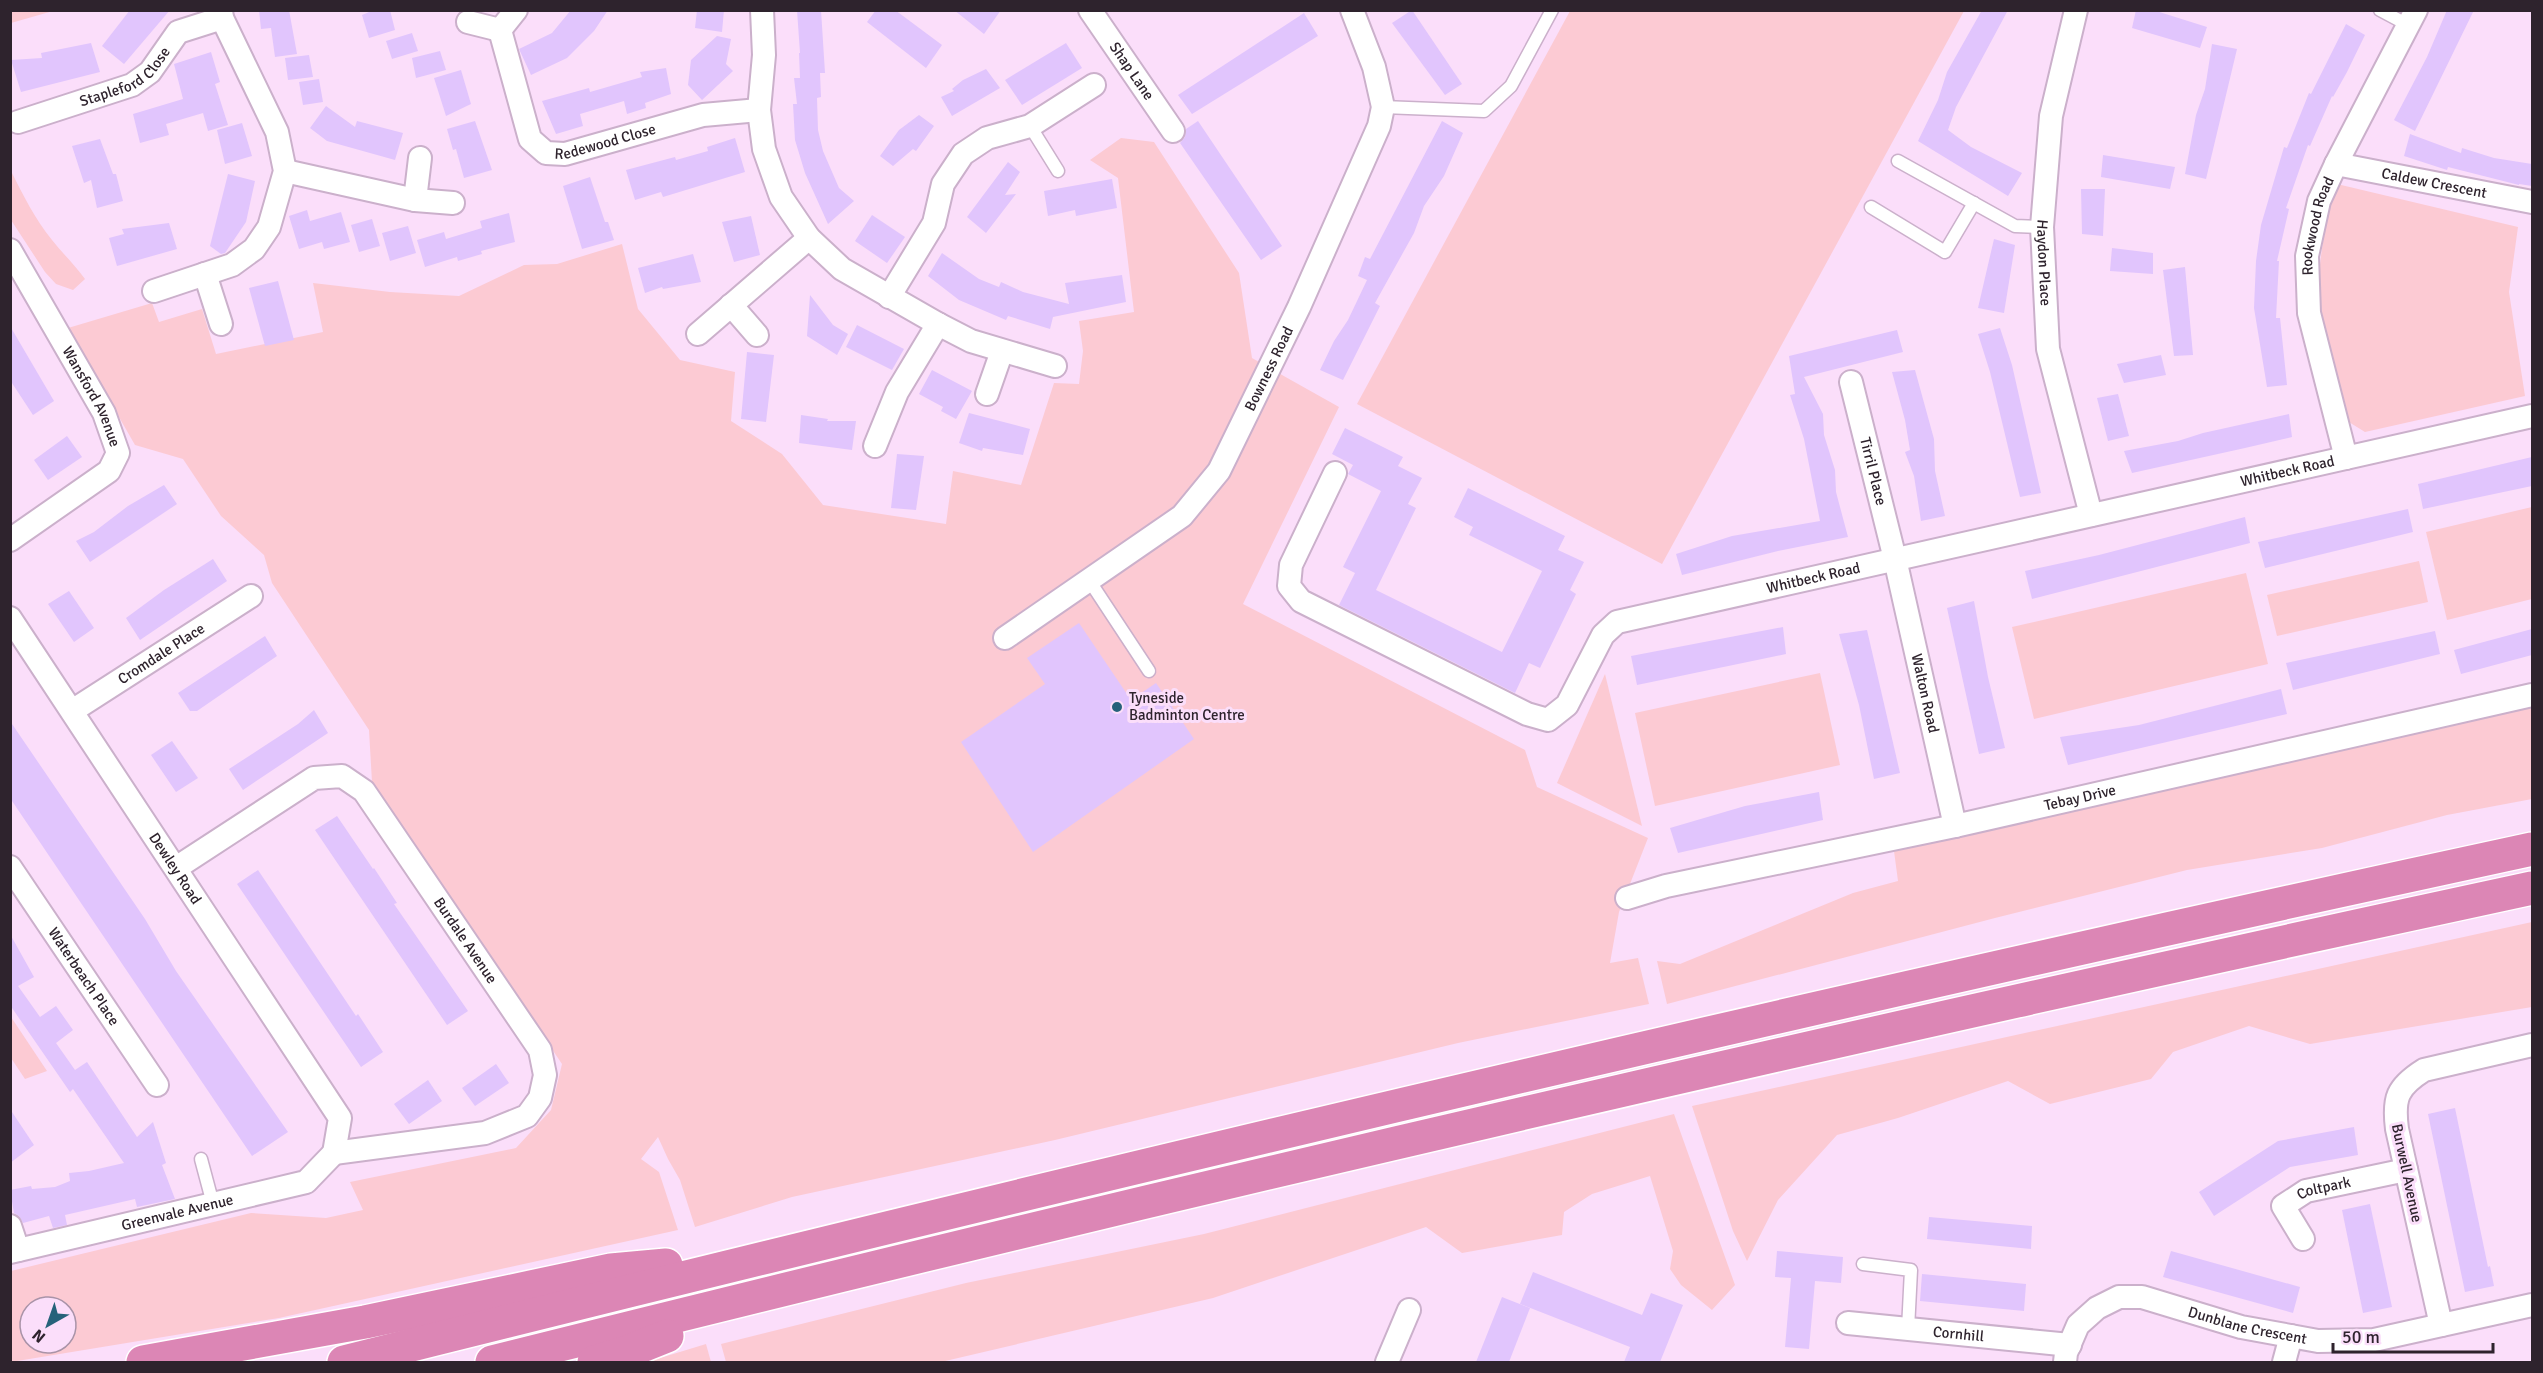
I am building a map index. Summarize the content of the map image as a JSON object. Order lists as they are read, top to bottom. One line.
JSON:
{"streets":{"street":["Shap Lane","Stapleford Close","Redewood Close","Caldew Crescent","Rookwood Road","Haydon Place","Bowness Road","Wansford Avenue","Tirril Place","Whitbeck Road","Cromdale Place","Walton Road","Tebay Drive","Dewley Road","Burdale Avenue","Waterbeach Place","Burwell Avenue","Coltpark","Greenvale Avenue","Dunblane Crescent","Cornhill"]},"crossings":[["Caldew Crescent","Rookwood Road"],["Rookwood Road","Whitbeck Road"],["Haydon Place","Whitbeck Road"],["Tirril Place","Whitbeck Road"],["Tirril Place","Walton Road"],["Whitbeck Road","Walton Road"],["Cromdale Place","Dewley Road"],["Walton Road","Tebay Drive"],["Dewley Road","Burdale Avenue"],["Dewley Road","Greenvale Avenue"],["Burdale Avenue","Greenvale Avenue"],["Burwell Avenue","Coltpark"],["Burwell Avenue","Dunblane Crescent"],["Dunblane Crescent","Cornhill"]],"places":["Tyneside Badminton Centre"],"scale_bar":"50 m","north":"bottom left"}
